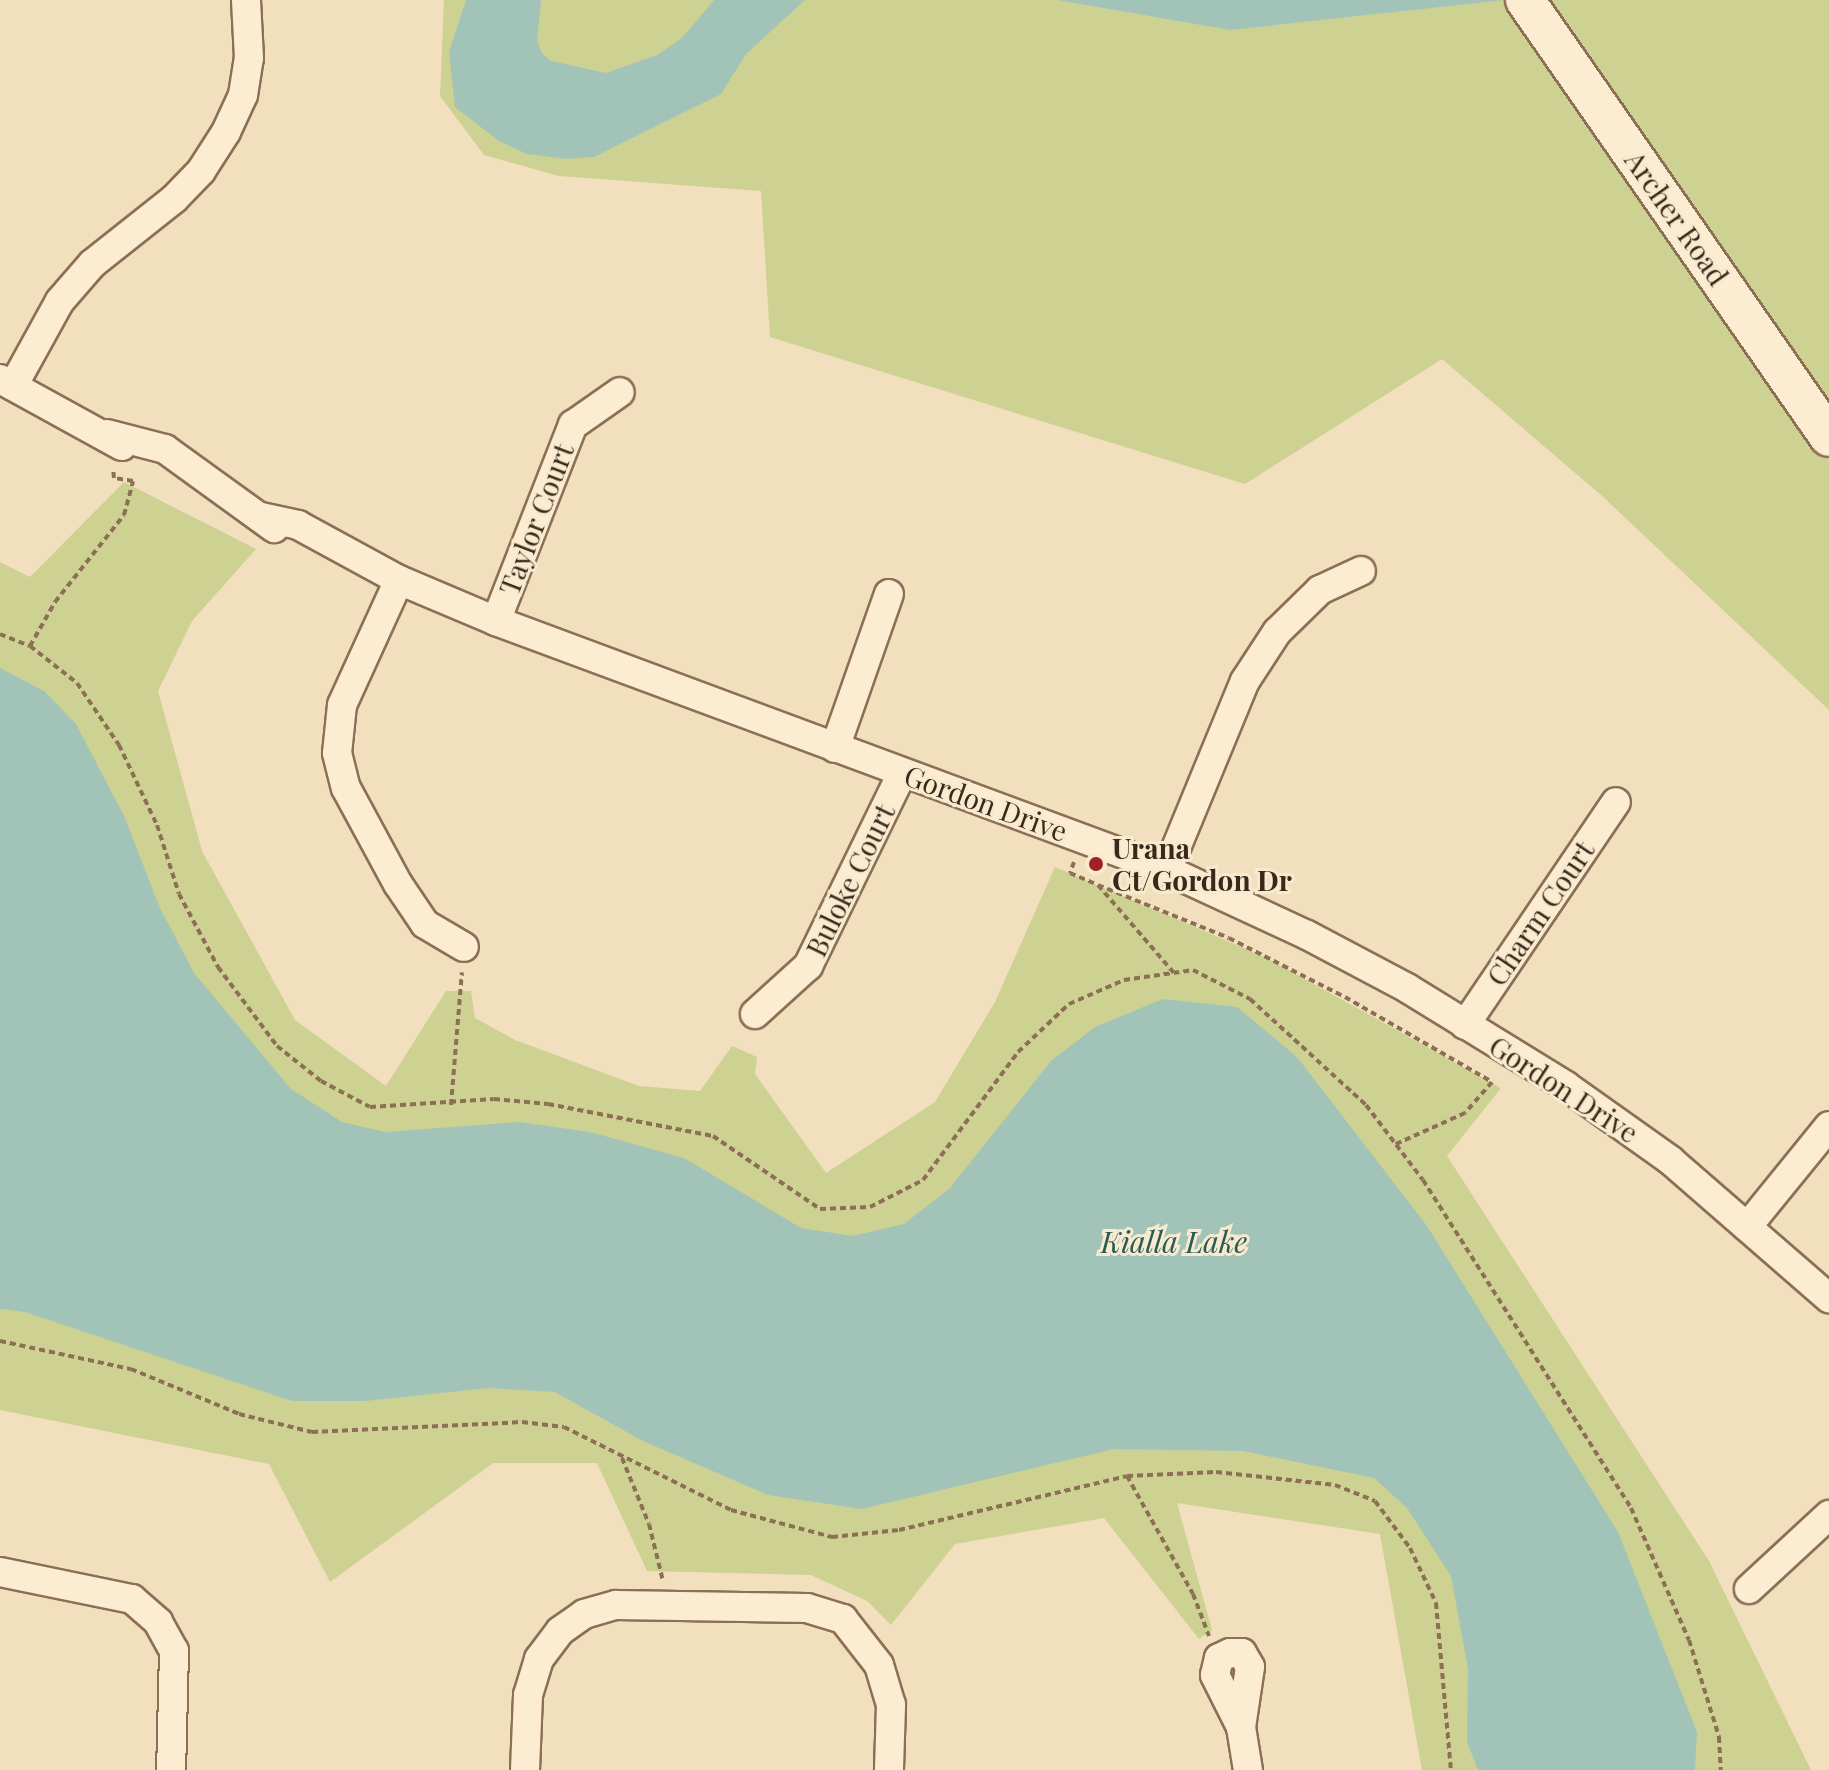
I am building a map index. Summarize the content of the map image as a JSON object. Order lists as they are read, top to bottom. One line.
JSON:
{"streets":{"main road":["Archer Road"],"street":["Taylor Court","Gordon Drive","Buloke Court","Charm Court"]},"crossings":[["Taylor Court","Gordon Drive"],["Gordon Drive","Buloke Court"],["Gordon Drive","Charm Court"]],"water":["Kialla Lake"],"places":["Urana Ct/Gordon Dr"]}
